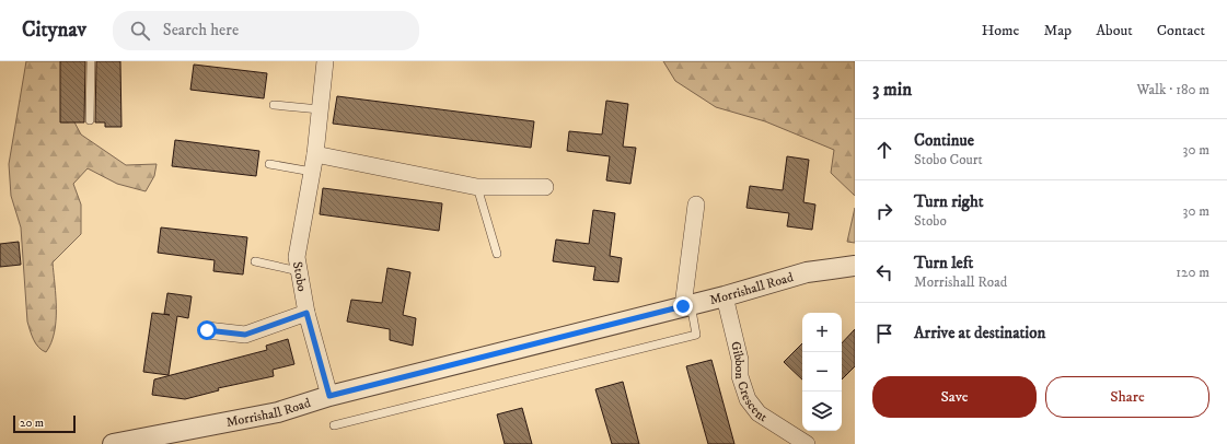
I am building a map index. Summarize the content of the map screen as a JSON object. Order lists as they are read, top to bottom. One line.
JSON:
{"streets":{"street":["Stobo","Morrishall Road","Gibbon Crescent"]},"crossings":[["Stobo","Morrishall Road"],["Morrishall Road","Gibbon Crescent"]],"scale_bar":"20 m","page":{"header":"Citynav","search":"Search here","nav":["Home","Map","About","Contact"],"heading":["3 min","Walk · 180 m"],"list":[["Continue","Stobo Court","30 m"],["Turn right","Stobo","30 m"],["Turn left","Morrishall Road","120 m"],"Arrive at destination"],"map_buttons":["+","−"],"buttons":["Save","Share"],"scale":"20 m"}}
